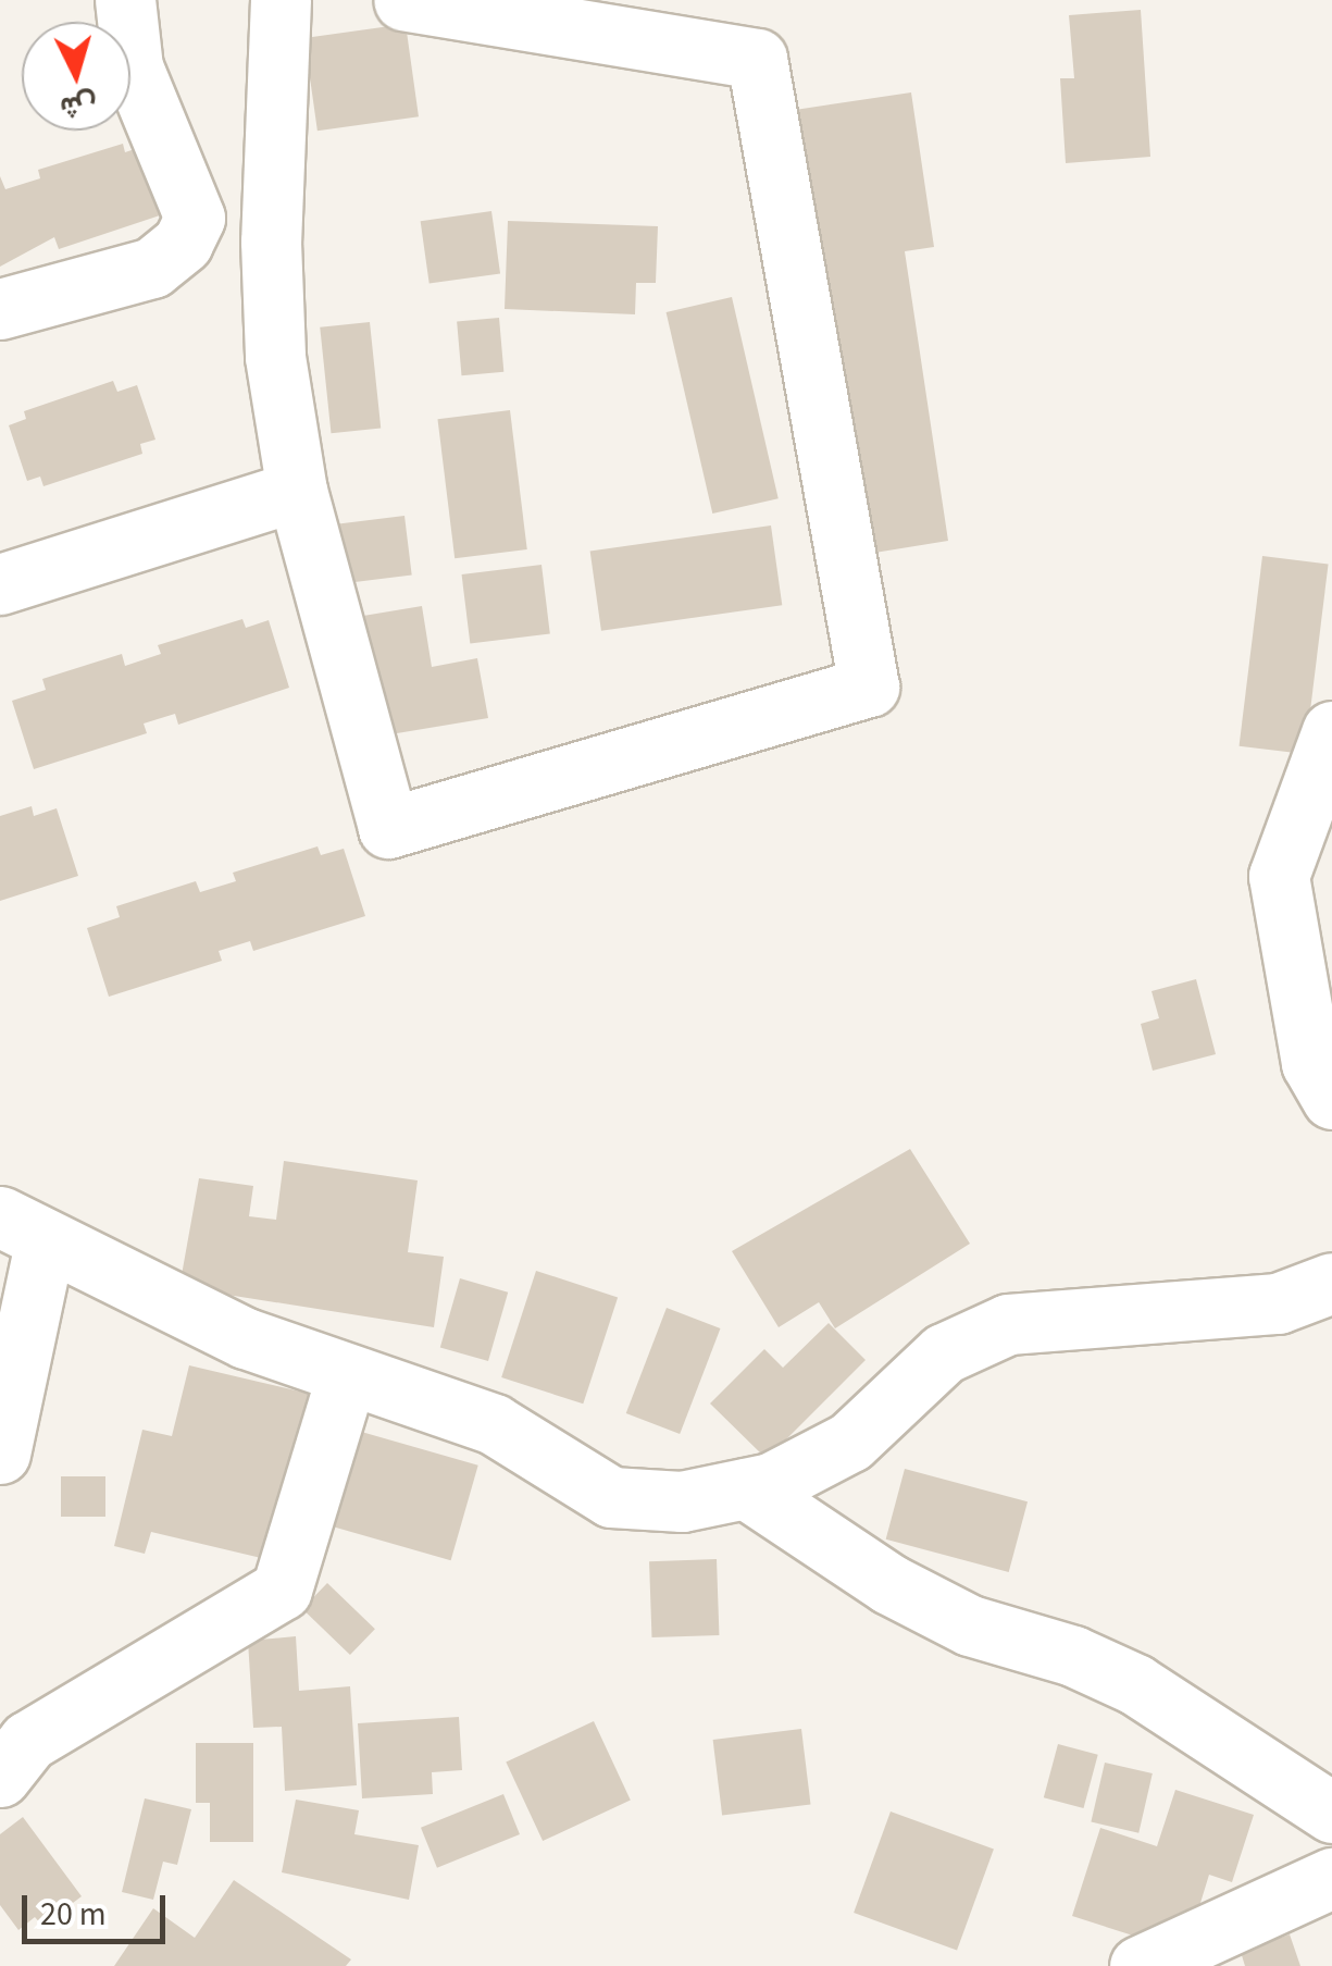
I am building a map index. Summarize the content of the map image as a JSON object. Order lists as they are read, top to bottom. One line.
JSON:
{"scale_bar":"20 m","north":"bottom"}
